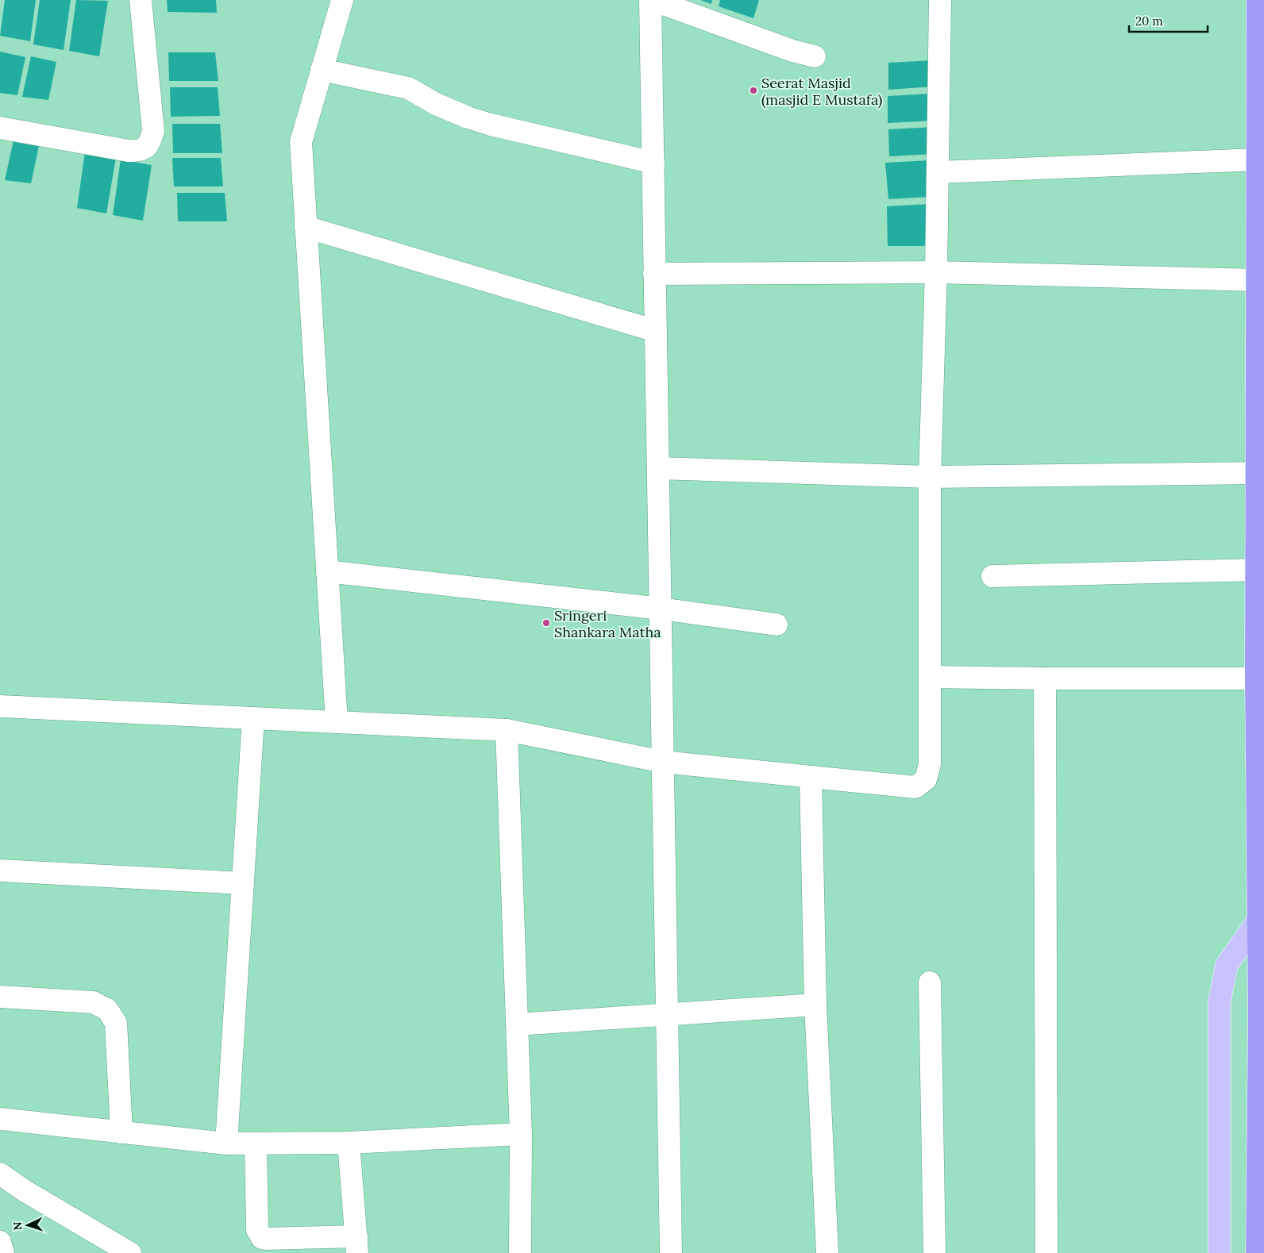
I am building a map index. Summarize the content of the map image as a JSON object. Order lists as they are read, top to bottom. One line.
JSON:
{"places":["Seerat Masjid (masjid E Mustafa)","Sringeri Shankara Matha"],"scale_bar":"20 m","north":"left"}
